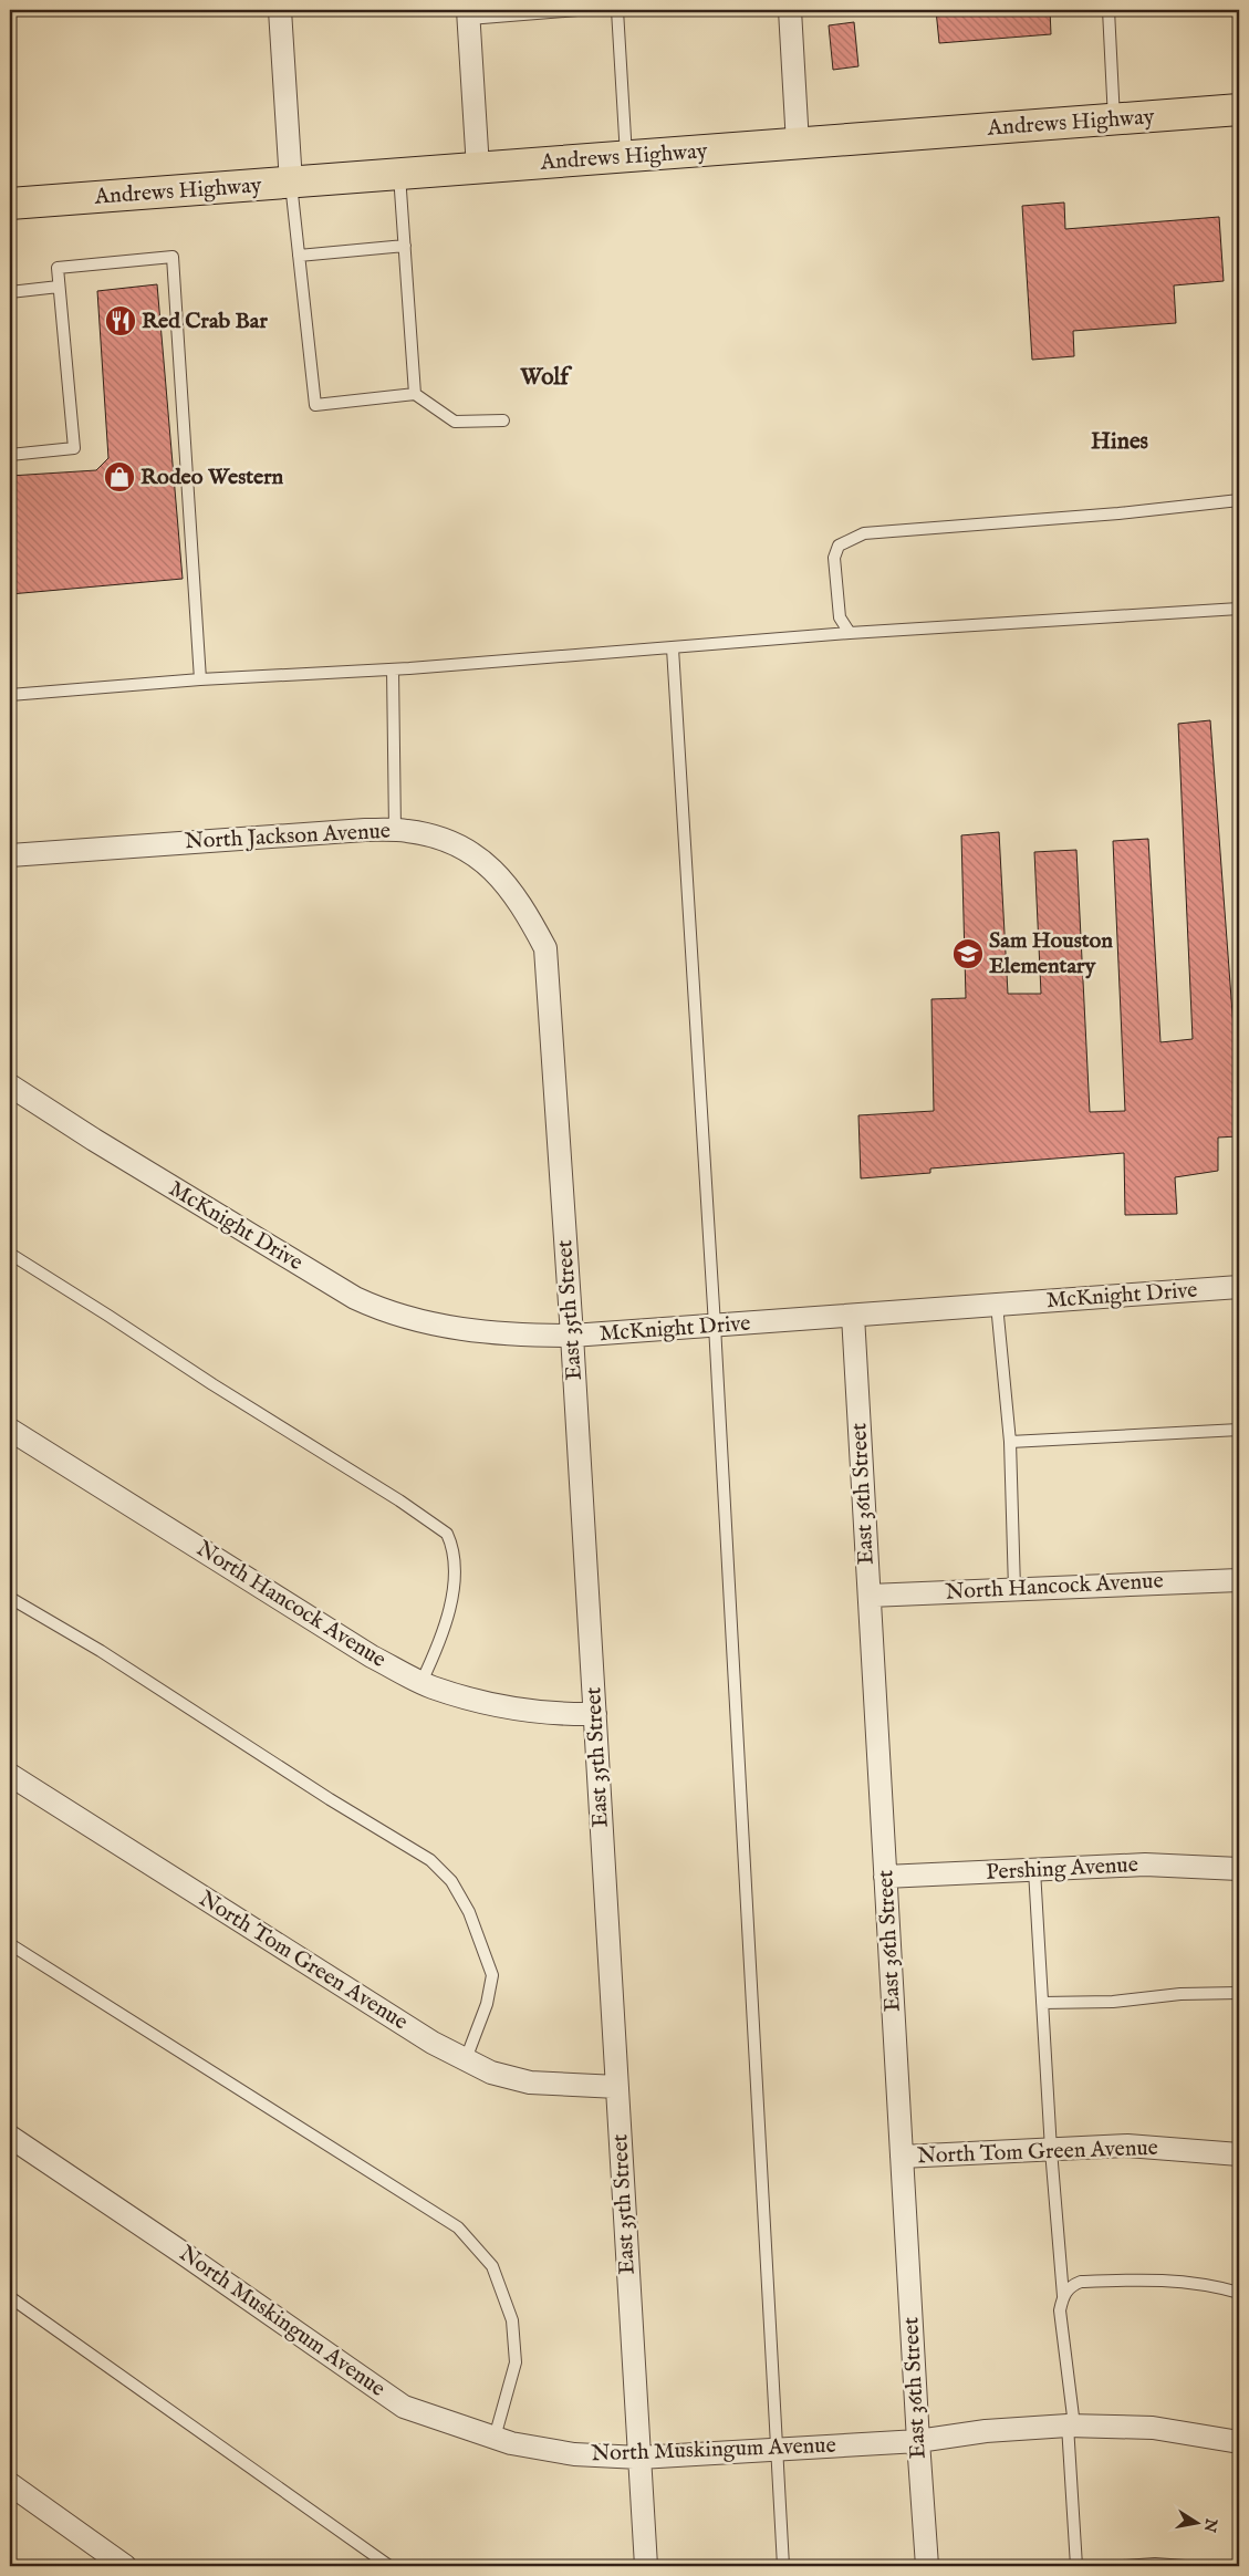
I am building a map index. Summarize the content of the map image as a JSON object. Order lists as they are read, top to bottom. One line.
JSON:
{"streets":{"main road":["Andrews Highway"],"street":["North Jackson Avenue","McKnight Drive","East 35th Street","East 36th Street","North Hancock Avenue","Pershing Avenue","North Tom Green Avenue","North Muskingum Avenue"]},"crossings":[["North Jackson Avenue","East 35th Street"],["McKnight Drive","East 35th Street"],["McKnight Drive","East 36th Street"],["East 35th Street","North Hancock Avenue"],["East 35th Street","North Tom Green Avenue"],["East 35th Street","North Muskingum Avenue"],["East 36th Street","North Hancock Avenue"],["East 36th Street","Pershing Avenue"],["East 36th Street","North Tom Green Avenue"],["East 36th Street","North Muskingum Avenue"]],"districts":["Wolf","Hines"],"places":{"restaurant":["Red Crab Bar"],"shop":["Rodeo Western"],"school or university":["Sam Houston Elementary"]},"north":"right"}
